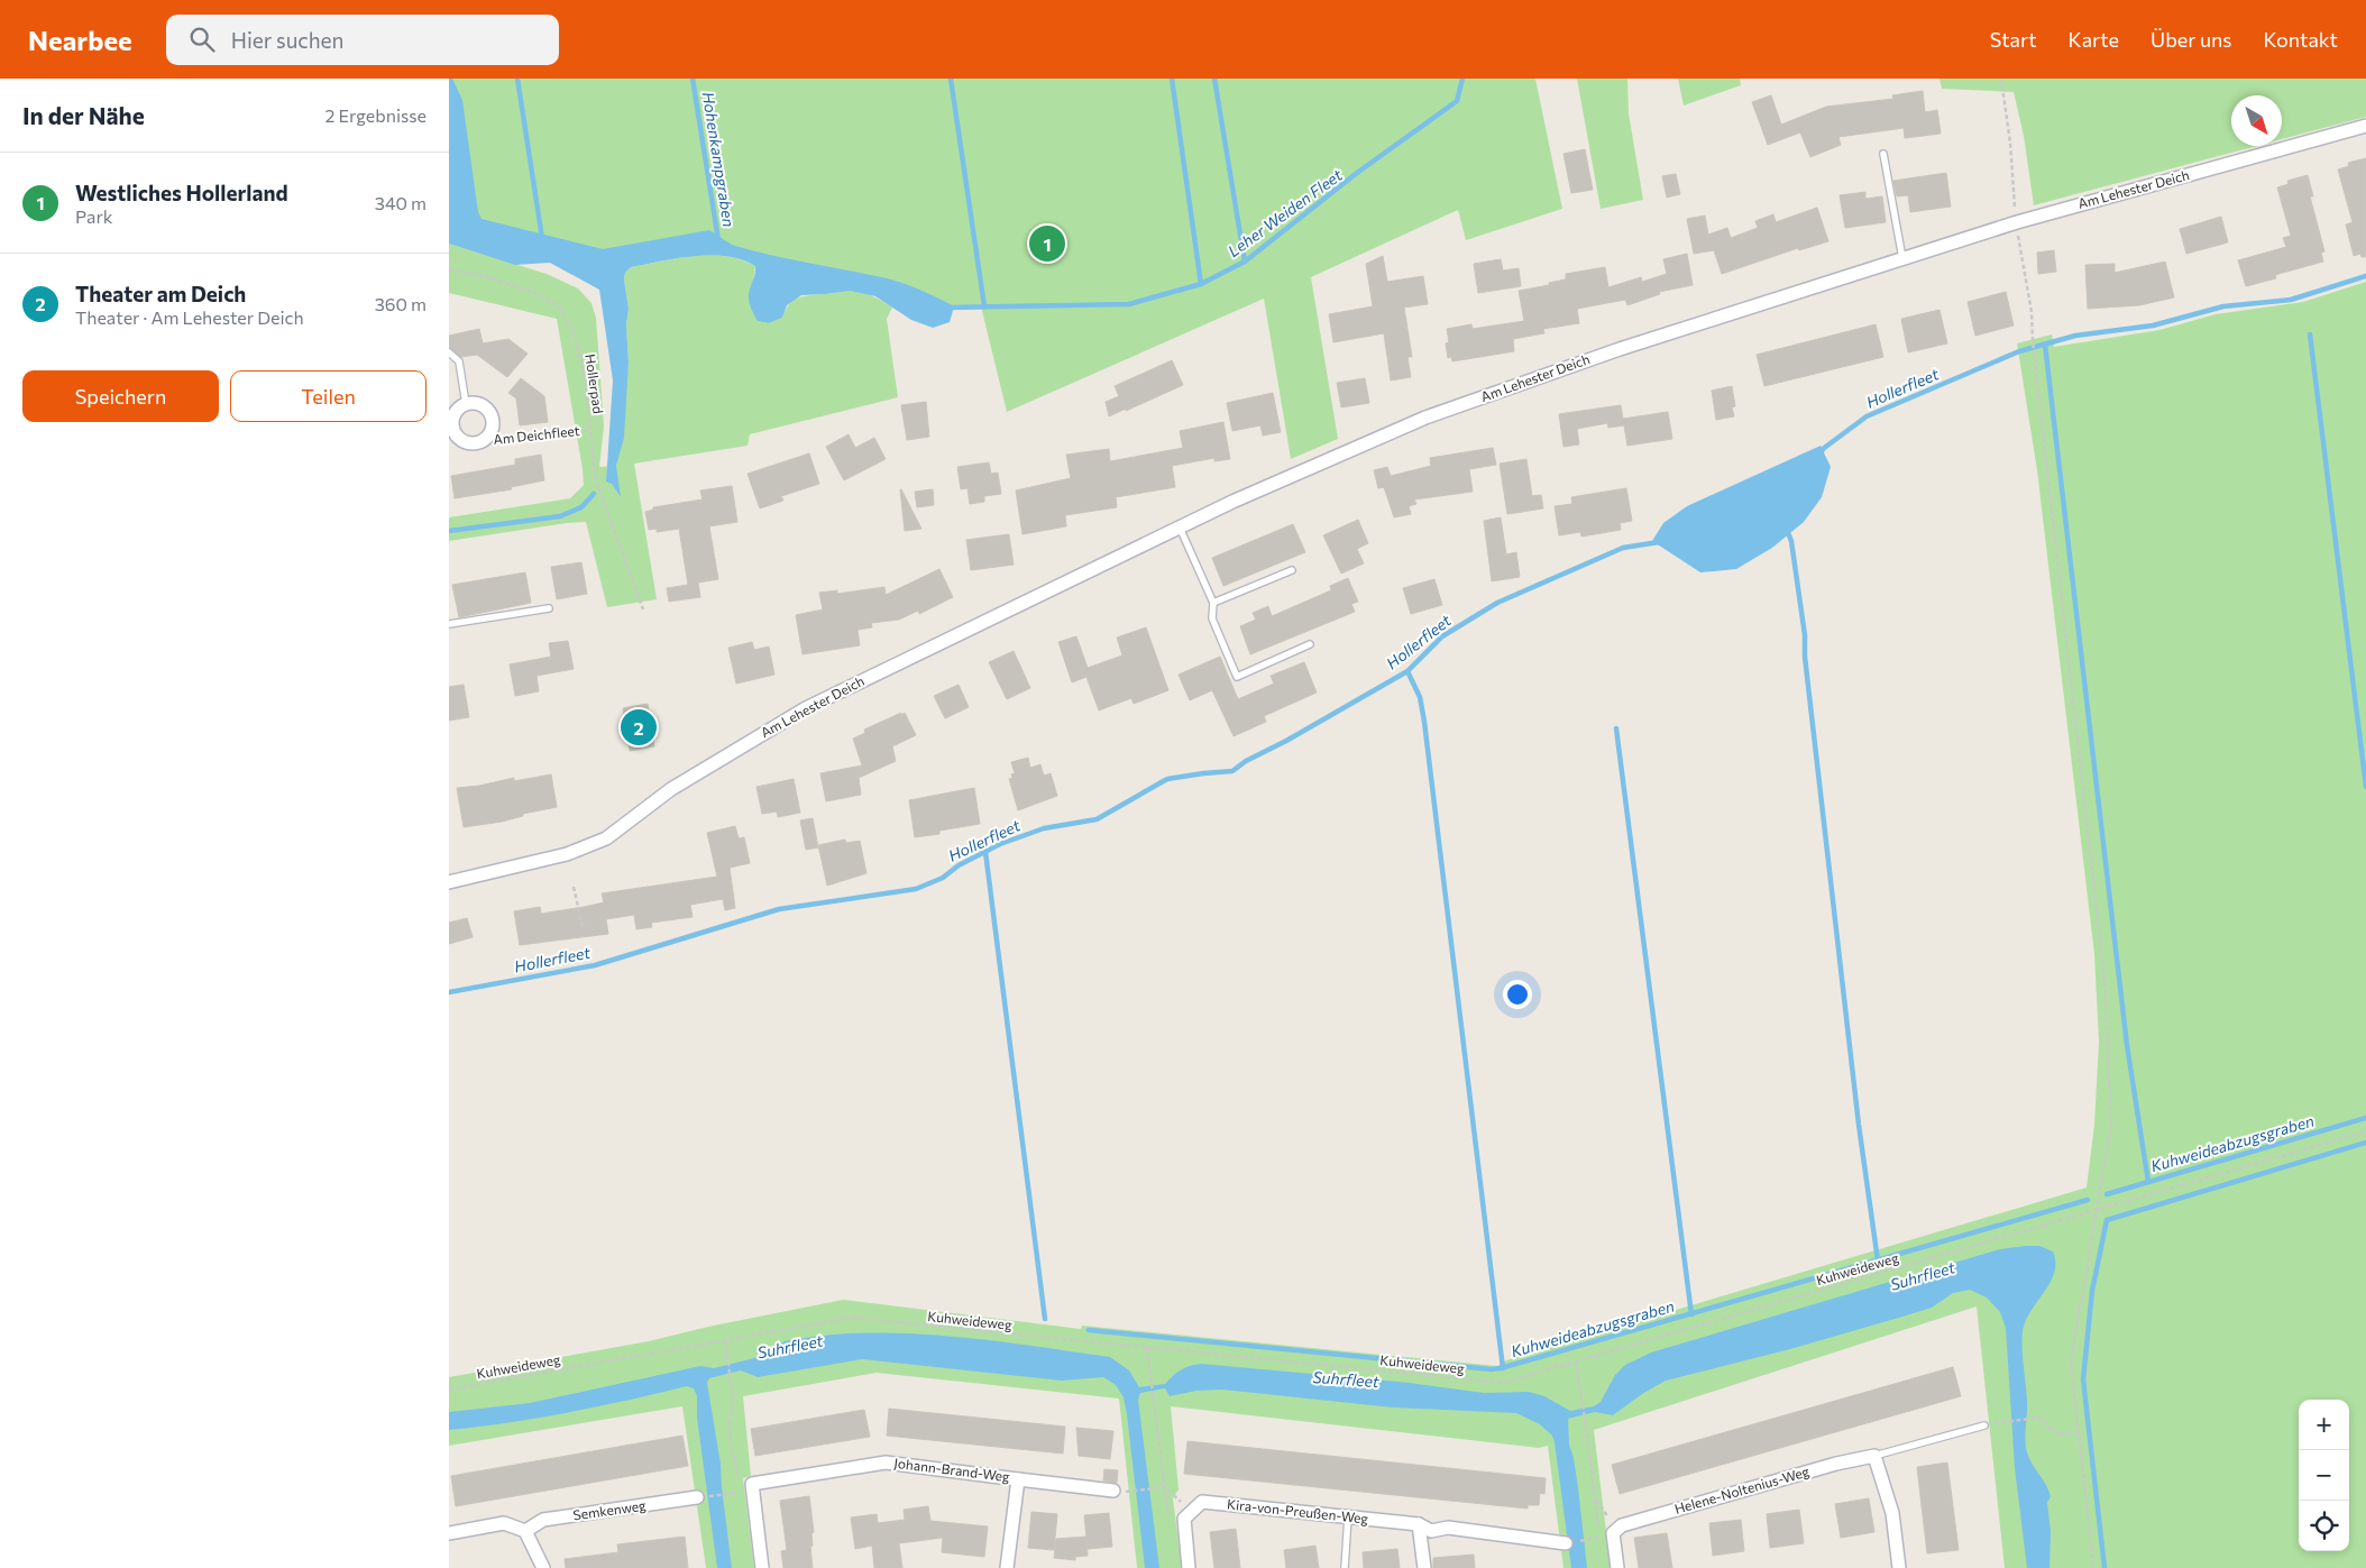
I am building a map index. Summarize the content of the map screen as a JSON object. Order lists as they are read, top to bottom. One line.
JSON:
{"streets":{"street":["Am Lehester Deich","Am Deichfleet","Johann-Brand-Weg","Helene-Noltenius-Weg","Semkenweg","Kira-von-Preußen-Weg"],"path":["Hollerpad","Kuhweideweg"]},"crossings":[["Hollerpad","Am Deichfleet"]],"water":["Hohenkampgraben","Leher Weiden Fleet","Hollerfleet","Kuhweideabzugsgraben","Suhrfleet"],"north":"bottom right","page":{"header":"Nearbee","search":"Hier suchen","nav":["Start","Karte","Über uns","Kontakt"],"heading":["In der Nähe","2 Ergebnisse"],"list":[{"mark":"1","name":"Westliches Hollerland","note":"Park","value":"340 m"},{"mark":"2","name":"Theater am Deich","note":"Theater · Am Lehester Deich","value":"360 m"}],"pins":["1","2"],"buttons":["Speichern","Teilen"],"map_buttons":["+","−"]}}
